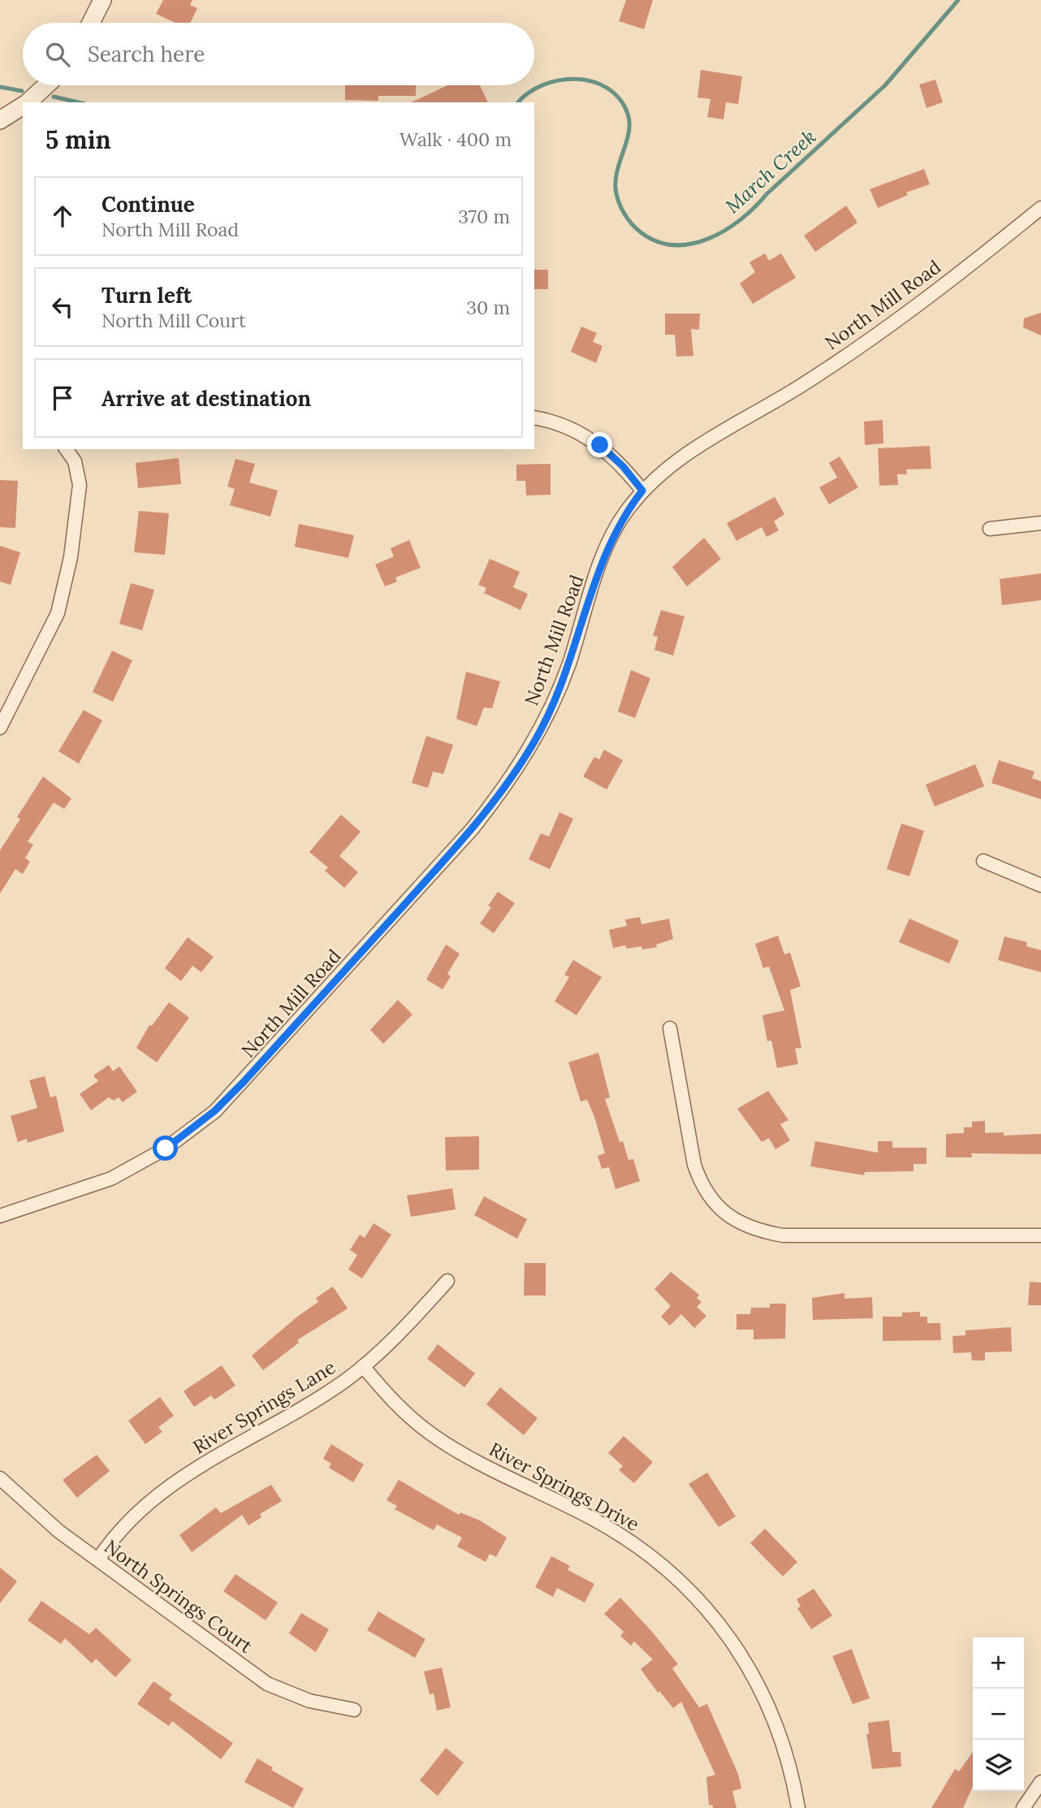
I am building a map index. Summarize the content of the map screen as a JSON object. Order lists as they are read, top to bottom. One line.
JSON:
{"streets":{"street":["North Mill Road","River Springs Lane","River Springs Drive","North Springs Court"]},"crossings":[["River Springs Lane","River Springs Drive"],["River Springs Lane","North Springs Court"]],"water":["March Creek"],"page":{"search":"Search here","heading":["5 min","Walk · 400 m"],"list":[["Continue","North Mill Road","370 m"],["Turn left","North Mill Court","30 m"],"Arrive at destination"],"map_buttons":["+","−"]}}
